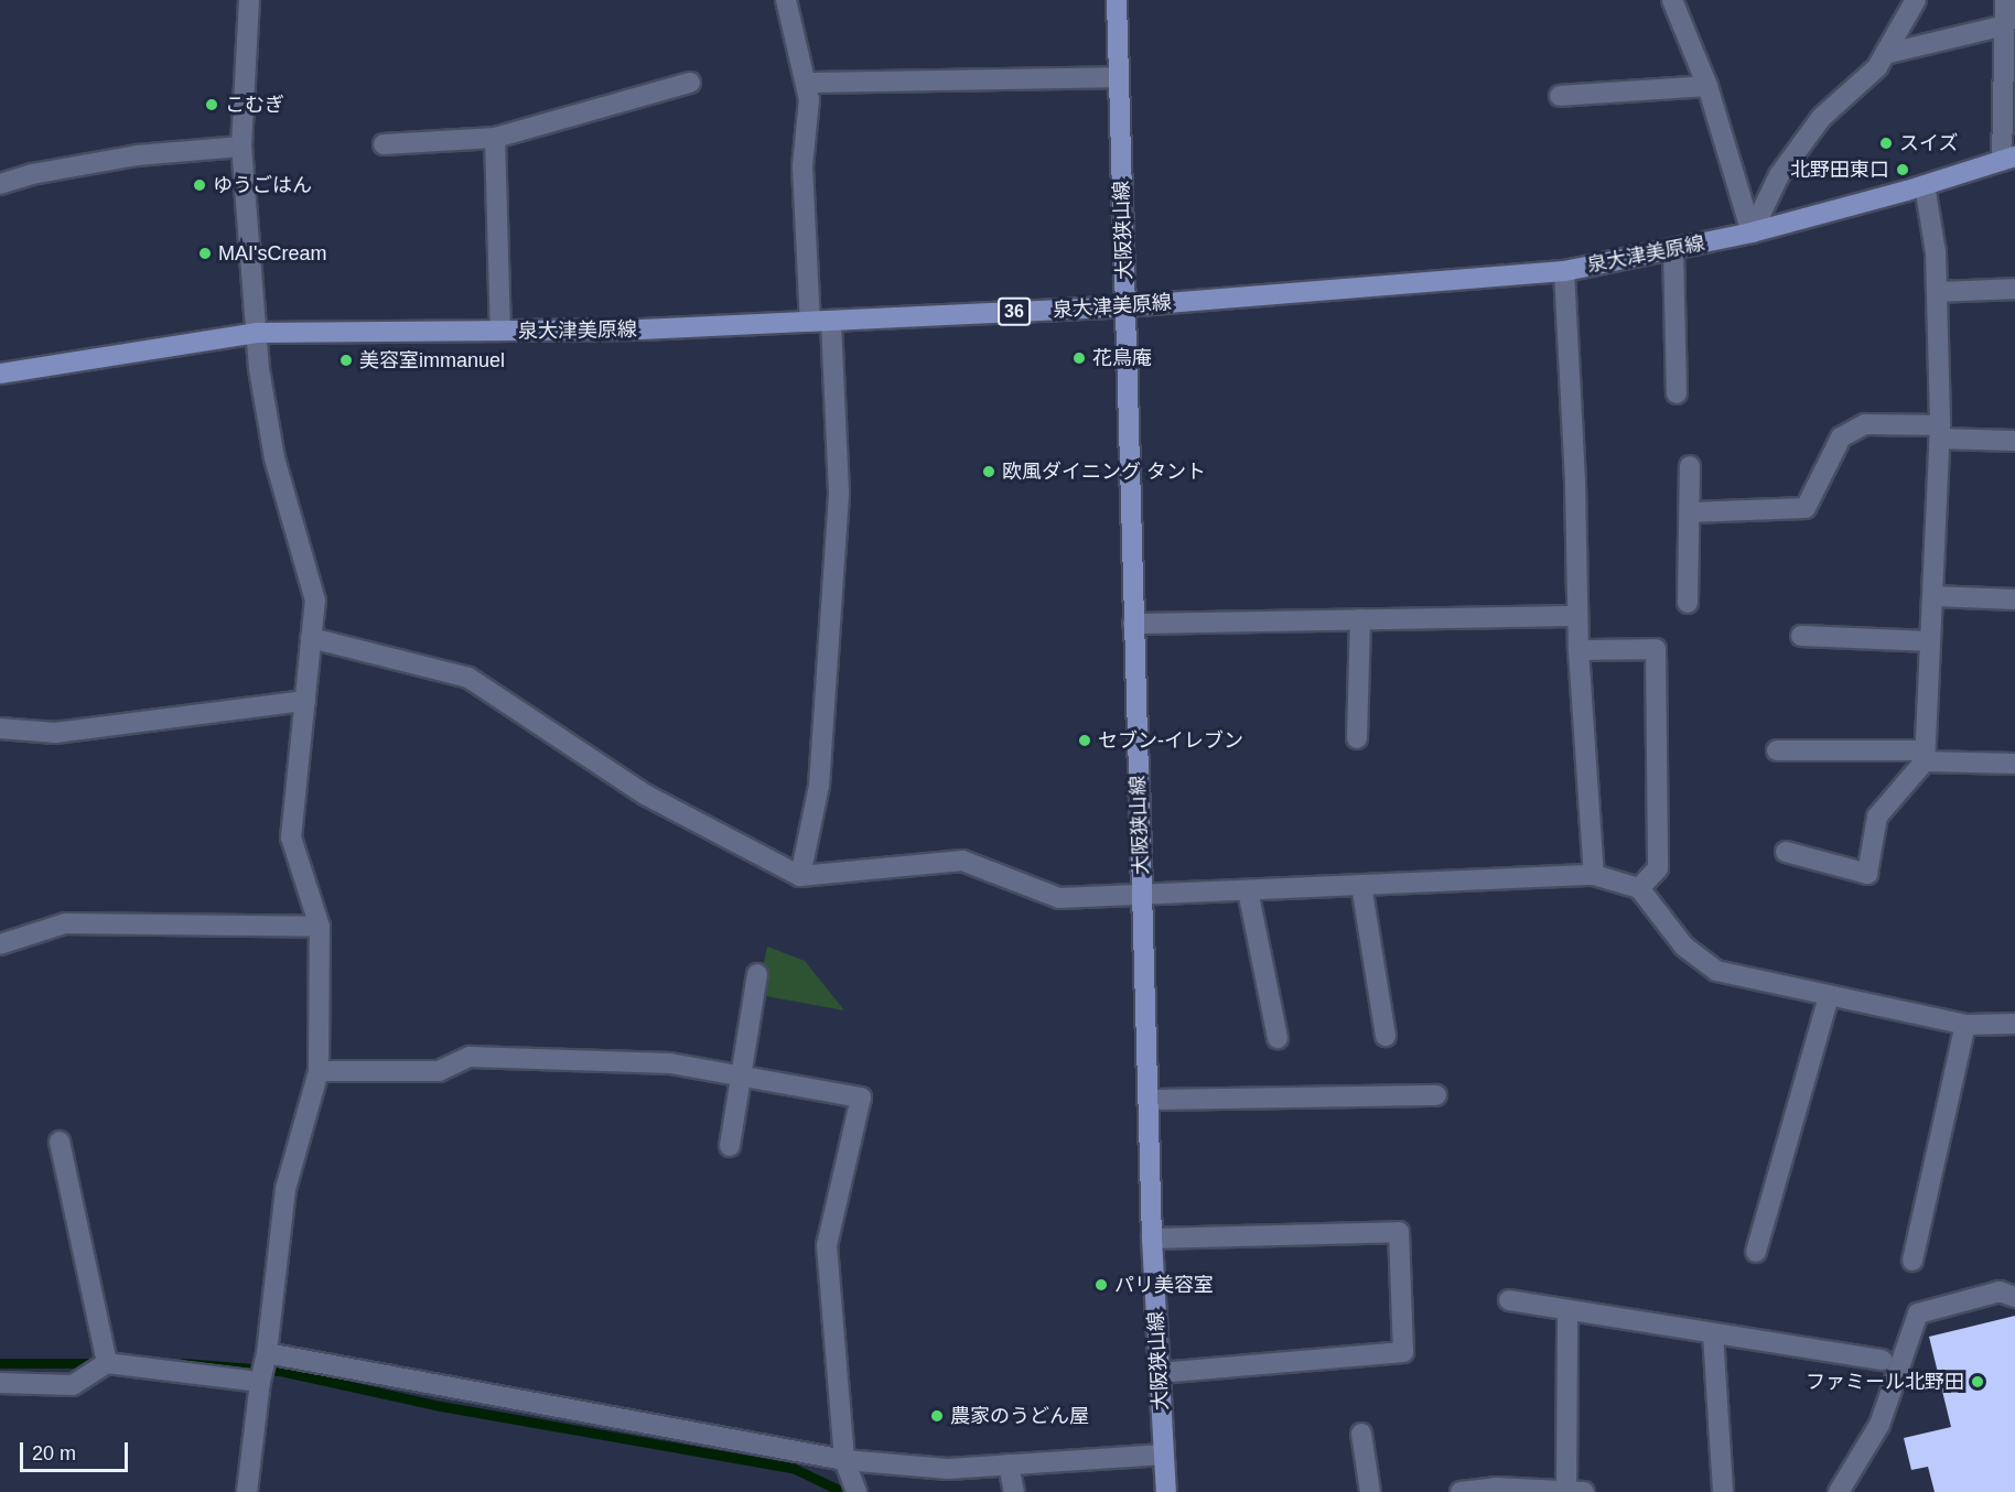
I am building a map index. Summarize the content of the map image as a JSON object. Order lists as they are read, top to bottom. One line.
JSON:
{"streets":{"main road":["大阪狭山線","泉大津美原線","36"]},"crossings":[["大阪狭山線","泉大津美原線"]],"places":["こむぎ","スイズ","北野田東口","ゆうごはん","MAI'sCream","花鳥庵","美容室immanuel","欧風ダイニング タント","セブン-イレブン","パリ美容室","ファミール北野田","農家のうどん屋"],"scale_bar":"20 m"}
